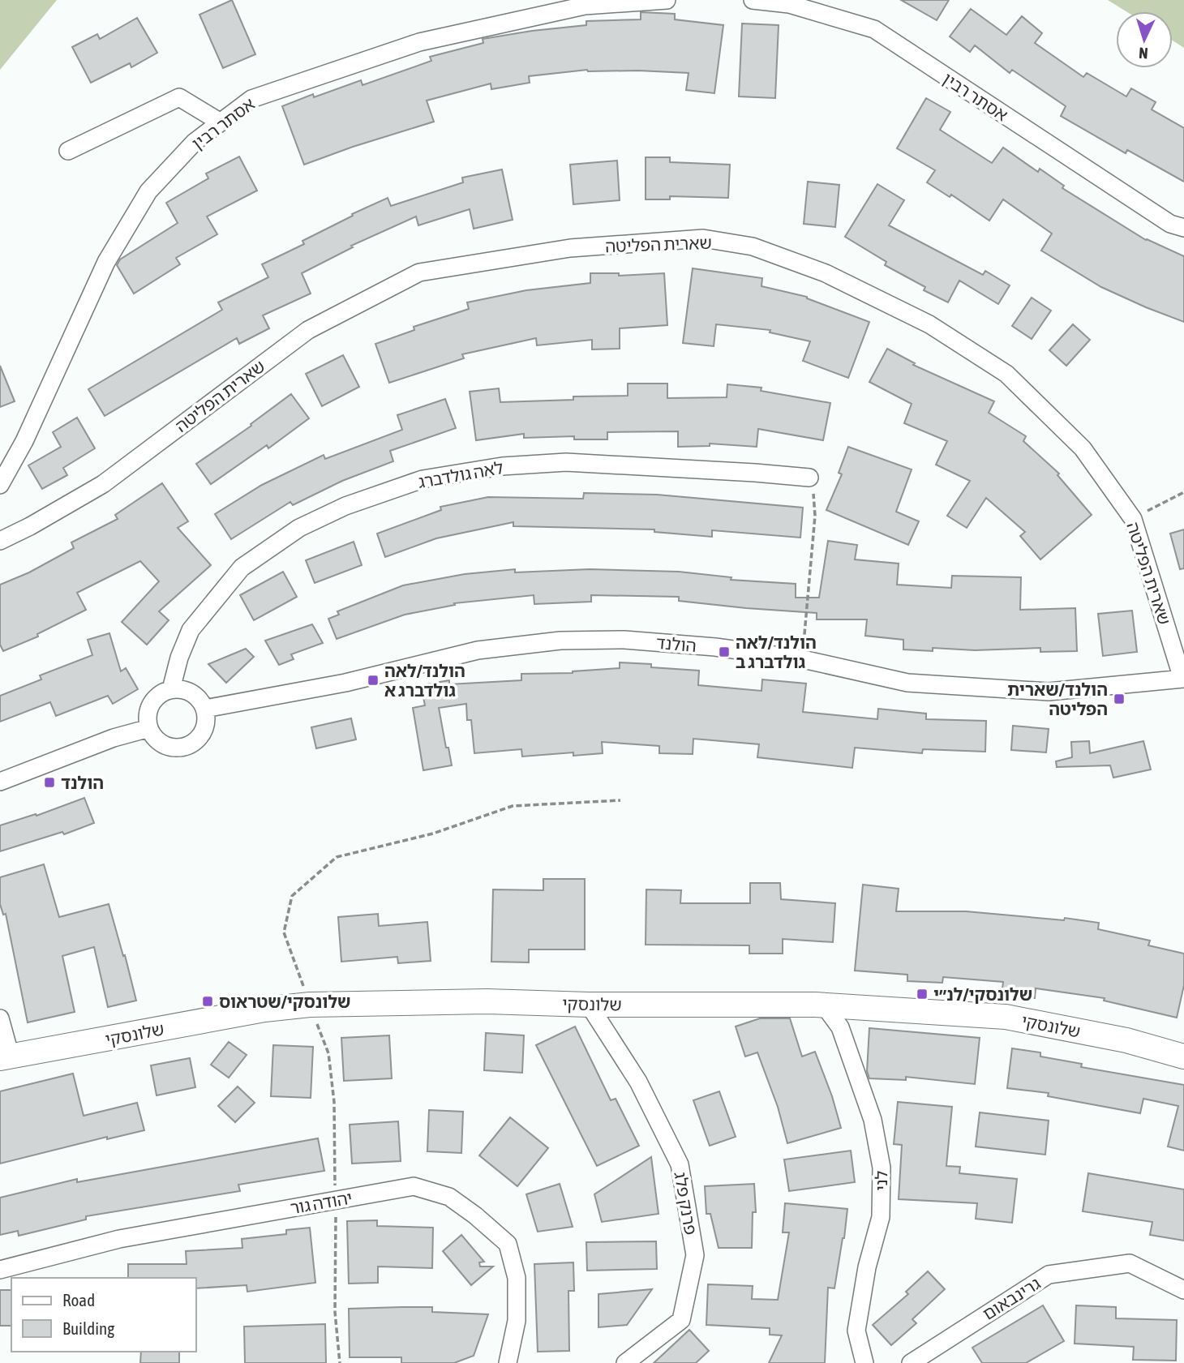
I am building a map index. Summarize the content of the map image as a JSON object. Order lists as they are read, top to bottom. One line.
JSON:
{"streets":{"street":["אסתר רבין","שארית הפליטה","לאה גולדברג","הולנד","שלונסקי","לני","יהודה גור","פרנק פלג","גרינבאום"]},"crossings":[["שארית הפליטה","הולנד"],["לאה גולדברג","הולנד"],["שלונסקי","לני"],["שלונסקי","פרנק פלג"]],"places":{"transit":["הולנד/לאה גולדברג ב","הולנד/לאה גולדברג א","הולנד/שארית הפליטה","הולנד","שלונסקי/לנ״י","שלונסקי/שטראוס"]},"legend":["Road","Building"],"north":"bottom"}
